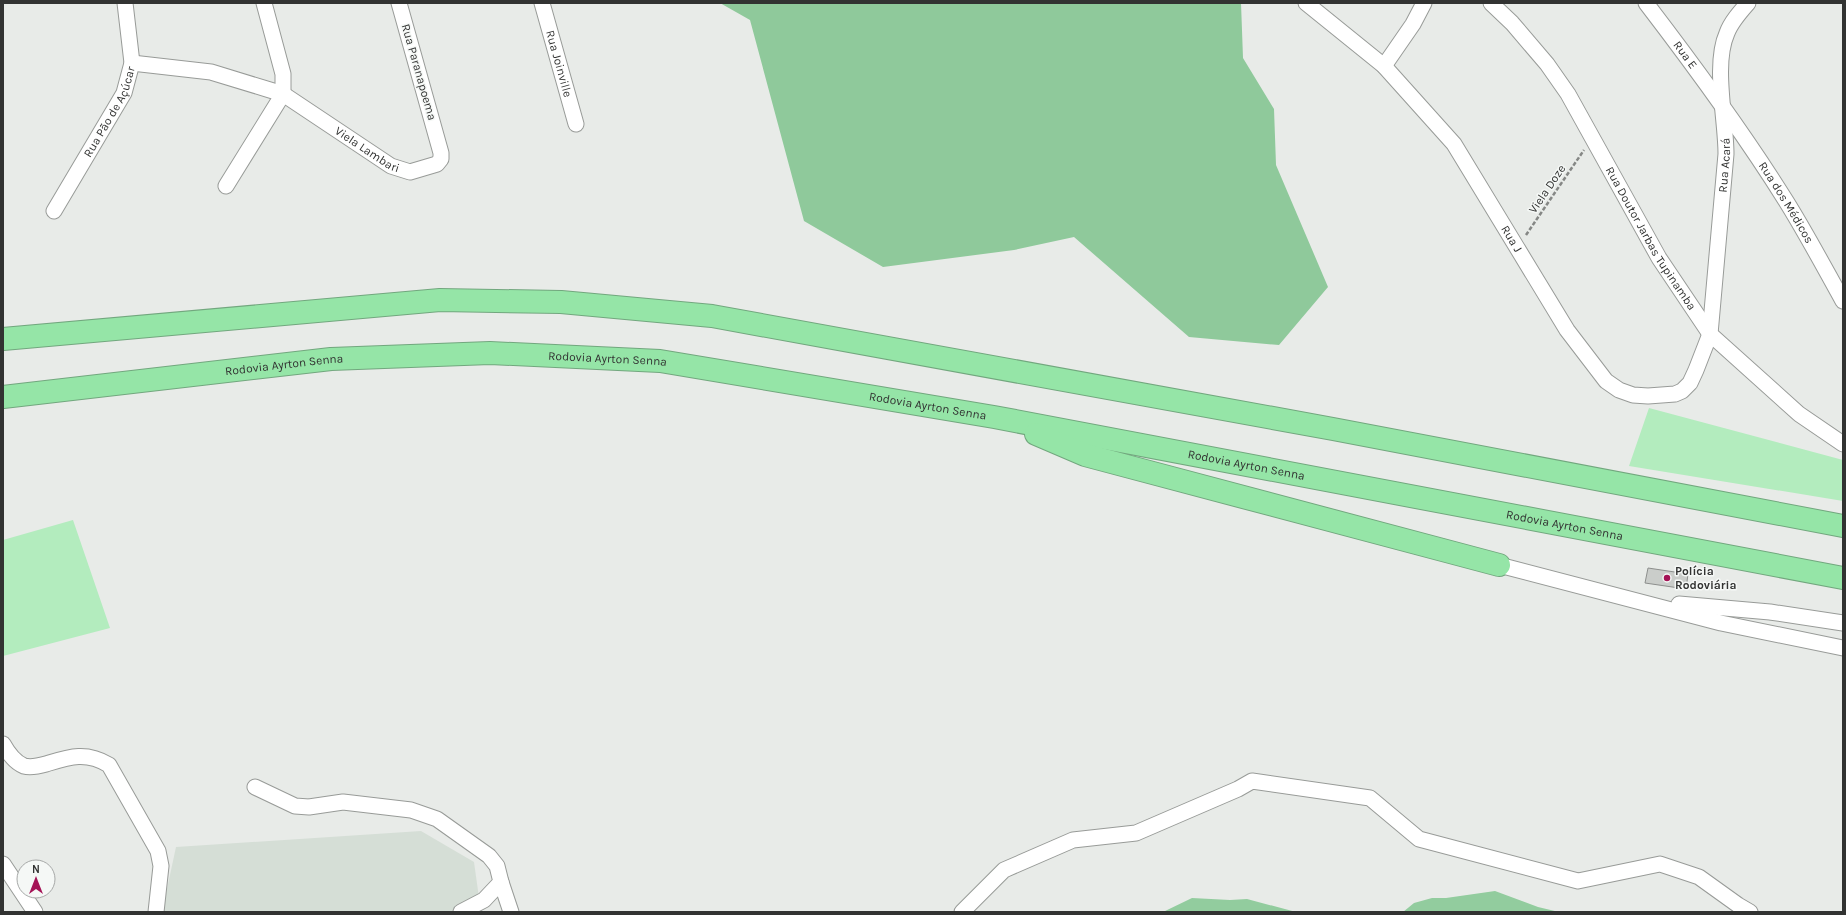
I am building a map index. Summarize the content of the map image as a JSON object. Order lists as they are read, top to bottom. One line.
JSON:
{"streets":{"highway":["Rodovia Ayrton Senna"],"street":["Rua E","Rua Joinville","Rua Paranapoema","Rua Pão de Açúcar","Viela Lambari","Rua Acará","Rua dos Médicos","Rua Doutor Jarbas Tupinamba","Rua J"],"path":["Viela Doze"]},"crossings":[["Rua E","Rua Acará"],["Rua E","Rua dos Médicos"],["Rua Paranapoema","Viela Lambari"],["Rua Pão de Açúcar","Viela Lambari"],["Rua Acará","Rua dos Médicos"],["Rua Acará","Rua Doutor Jarbas Tupinamba"],["Rua Acará","Rua J"],["Viela Doze","Rua Doutor Jarbas Tupinamba"],["Viela Doze","Rua J"],["Rua Doutor Jarbas Tupinamba","Rua J"]],"places":["Polícia Rodoviária"],"north":"top"}
